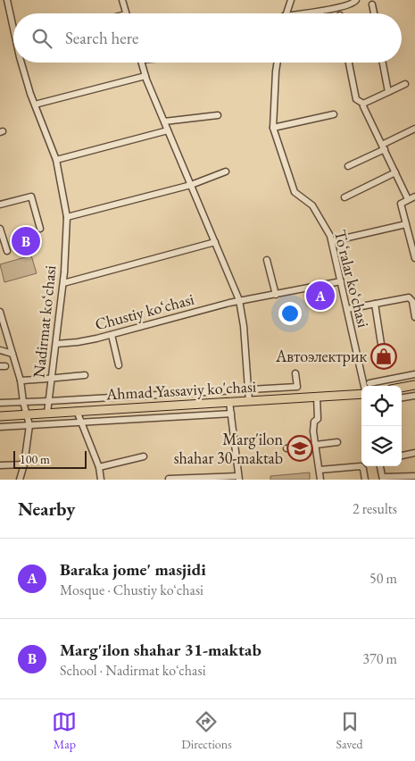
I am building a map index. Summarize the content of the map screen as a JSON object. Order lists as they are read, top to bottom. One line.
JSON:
{"streets":{"main road":["Ahmad Yassaviy ko'chasi"],"street":["Toʻralar koʻchasi","Chustiy koʻchasi","Nadirmat koʻchasi"]},"crossings":[["Toʻralar koʻchasi","Chustiy koʻchasi"],["Chustiy koʻchasi","Nadirmat koʻchasi"],["Nadirmat koʻchasi","Ahmad Yassaviy ko'chasi"]],"places":{"shop":["Автоэлектрик"],"school or university":["Marg'ilon shahar 30-maktab"]},"scale_bar":"100 m","page":{"search":"Search here","pins":["B","A"],"scale":"100 m","heading":["Nearby","2 results"],"list":[{"mark":"A","name":"Baraka jome' masjidi","note":"Mosque · Chustiy koʻchasi","value":"50 m"},{"mark":"B","name":"Marg'ilon shahar 31-maktab","note":"School · Nadirmat koʻchasi","value":"370 m"}],"nav":["Map","Directions","Saved"]}}
